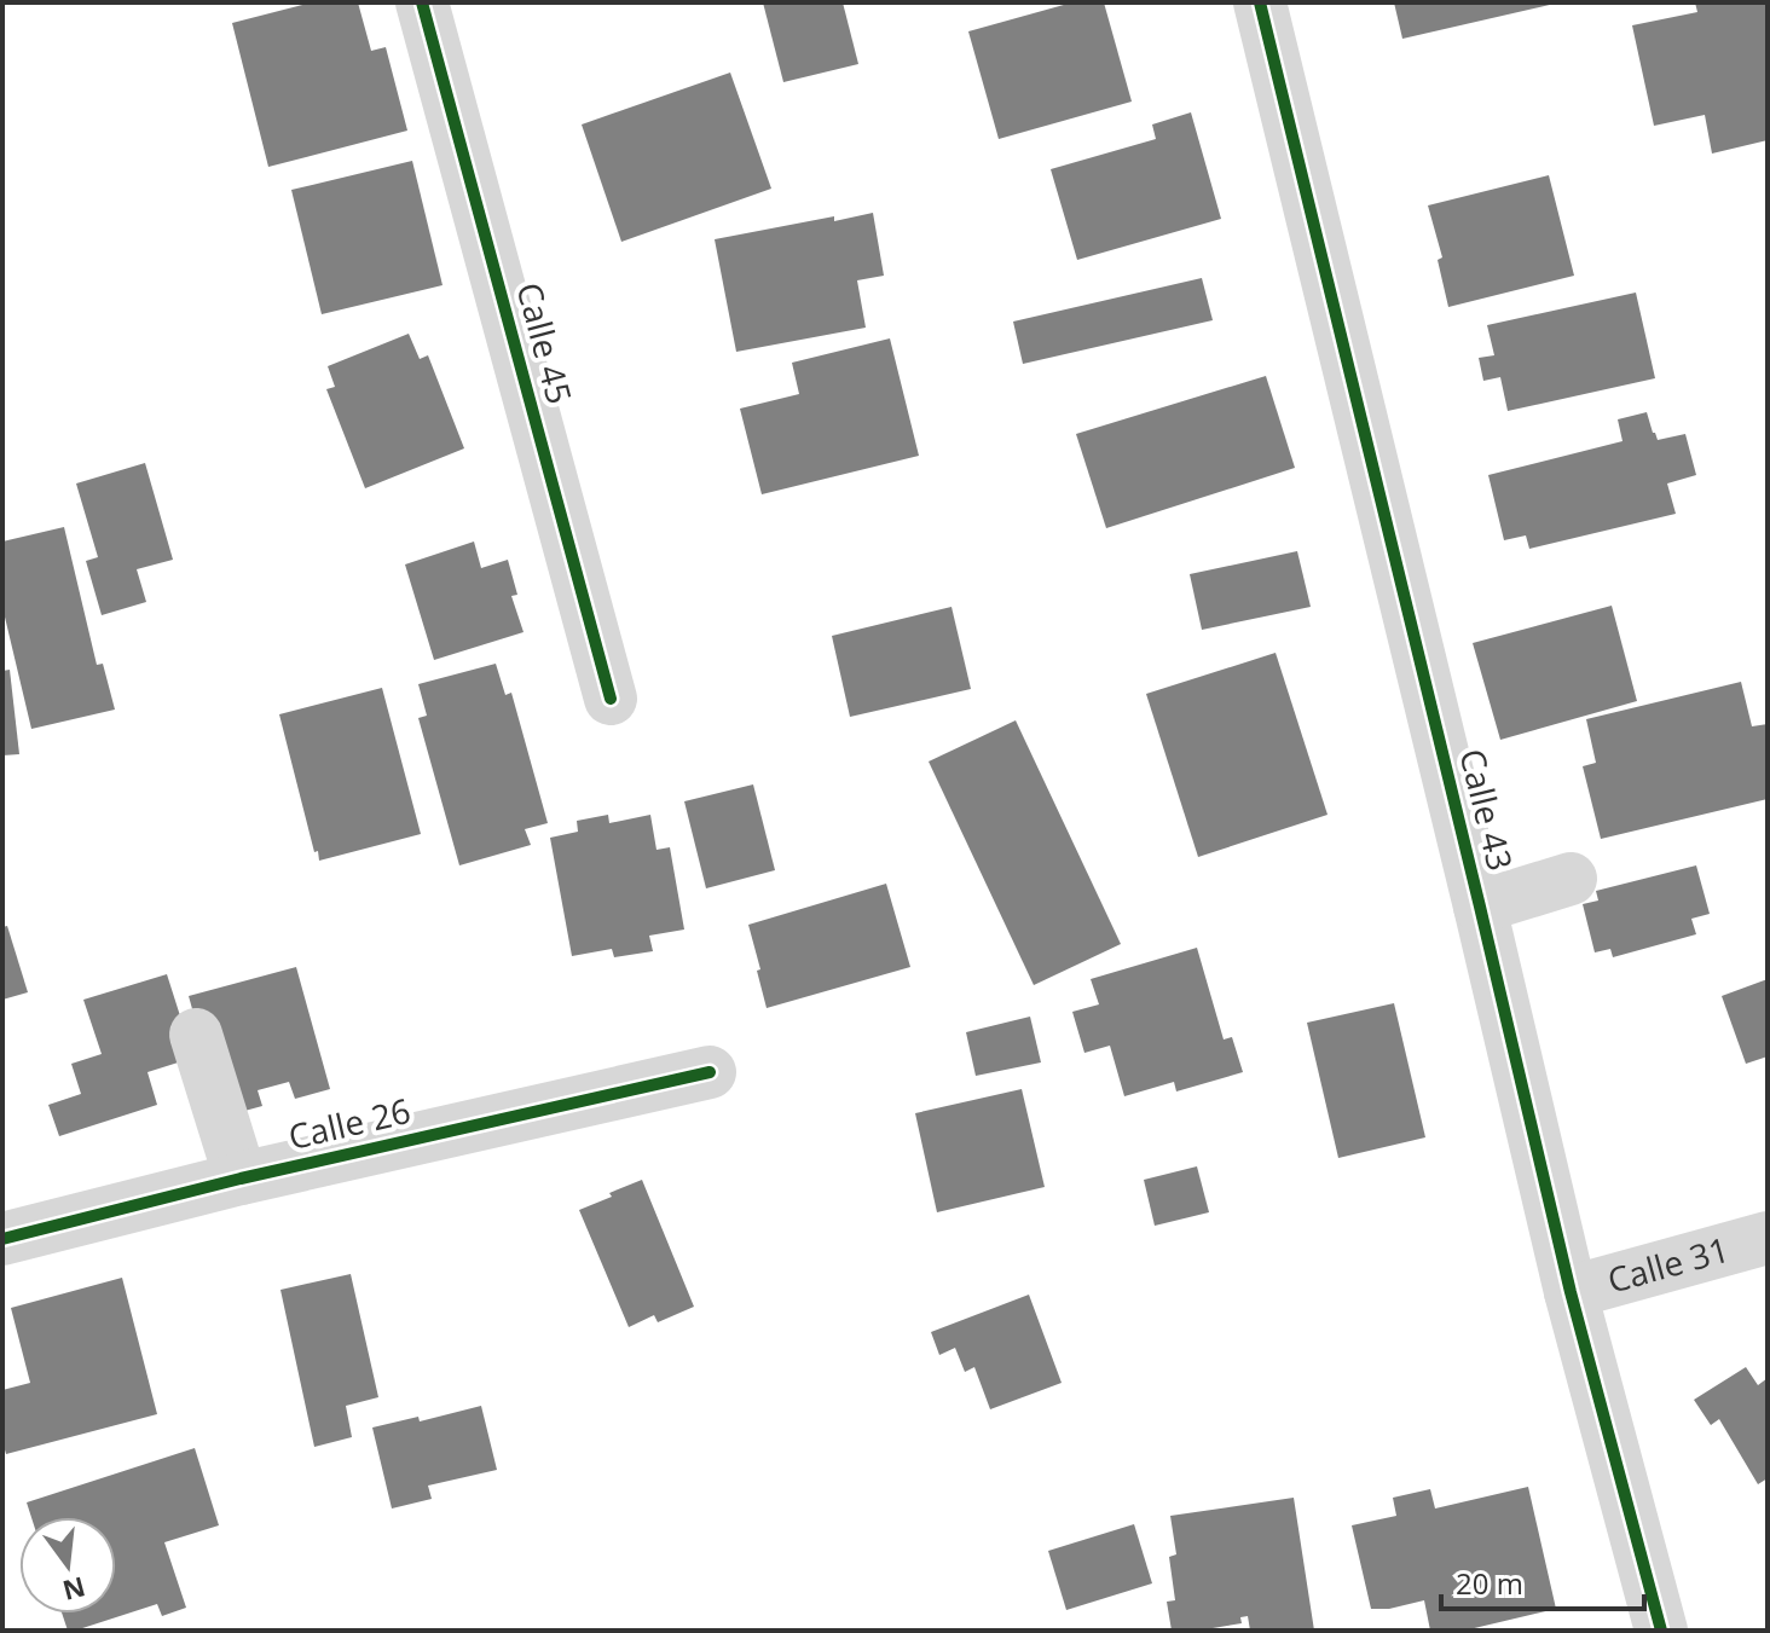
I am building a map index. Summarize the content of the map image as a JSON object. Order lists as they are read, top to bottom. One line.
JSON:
{"streets":{"street":["Calle 45","Calle 43","Calle 26","Calle 31"]},"crossings":[["Calle 43","Calle 31"]],"scale_bar":"20 m","north":"bottom"}
